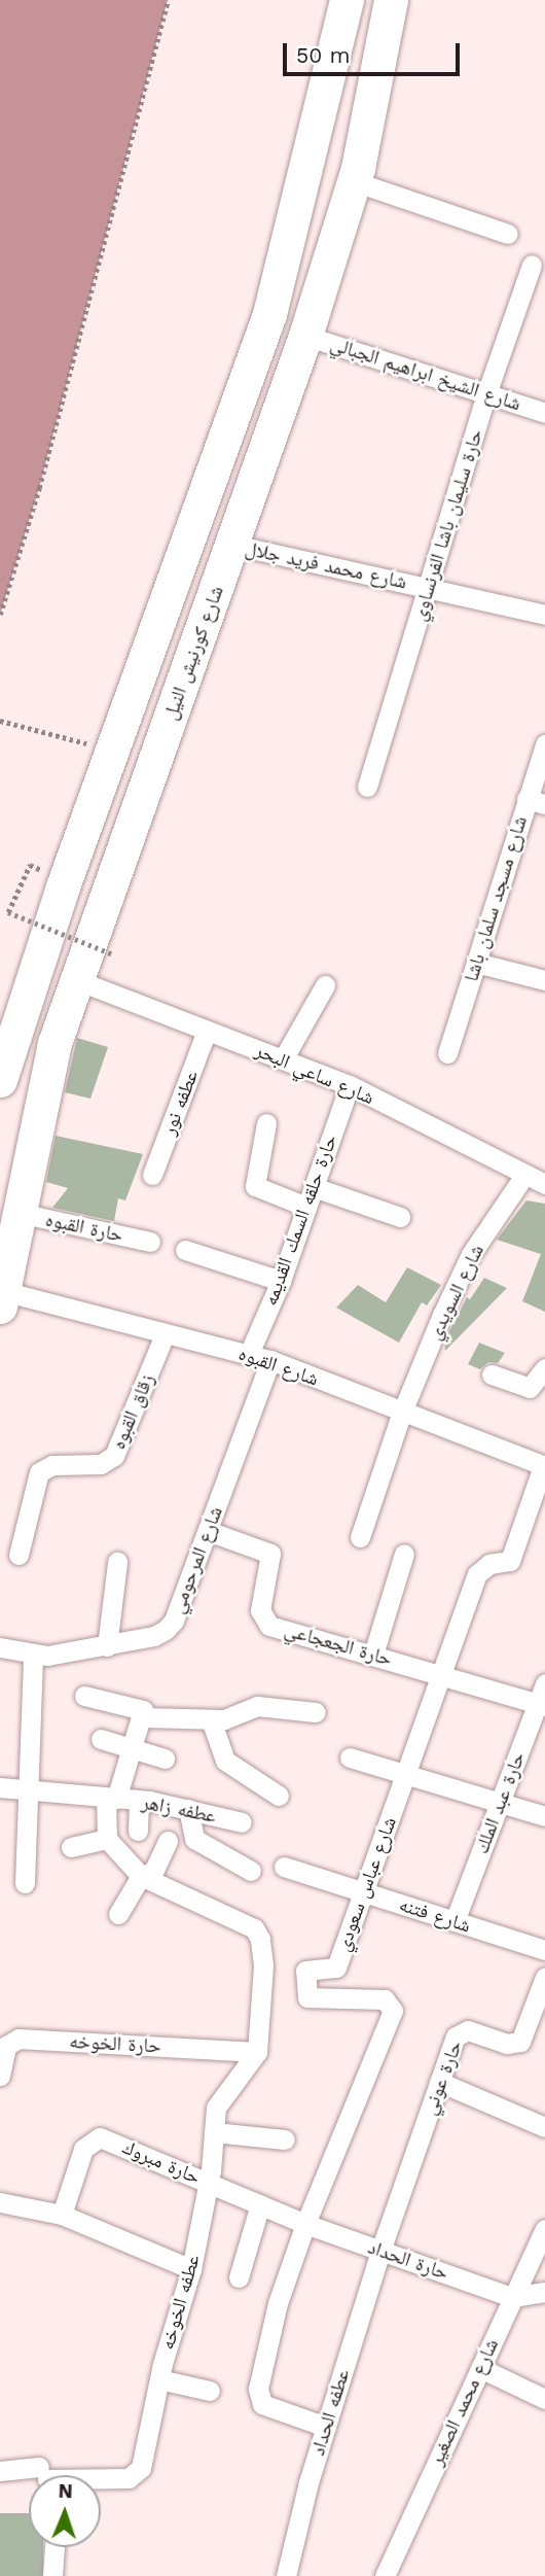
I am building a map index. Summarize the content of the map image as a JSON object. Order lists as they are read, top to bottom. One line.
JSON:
{"streets":{"highway":["شارع كورنيش النيل"],"street":["شارع الشيخ ابراهيم الجبالي","حارة سليمان باشا الفرنساوي","شارع محمد فريد جلال","شارع مسجد سلمان باشا","شارع ساعي البحر","عطفه نور","حارة حلقه السمك القديمه","حارة القبوه","شارع السويدي","شارع القبوه","زقاق القبوه","شارع المرحومي","حارة الجعجاعي","حارة عبد الملك","عطفه زاهر","شارع عباس سعودي","شارع فتنه","حارة الخوخه","حارة عوني","حارة مبروك","حارة الحداد","عطفه الخوخه","شارع محمد الصغير","عطفه الحداد"]},"crossings":[["شارع الشيخ ابراهيم الجبالي","حارة سليمان باشا الفرنساوي"],["شارع الشيخ ابراهيم الجبالي","شارع كورنيش النيل"],["حارة سليمان باشا الفرنساوي","شارع محمد فريد جلال"],["شارع محمد فريد جلال","شارع كورنيش النيل"],["شارع كورنيش النيل","شارع ساعي البحر"],["شارع كورنيش النيل","حارة القبوه"],["شارع كورنيش النيل","شارع القبوه"],["شارع ساعي البحر","عطفه نور"],["شارع ساعي البحر","حارة حلقه السمك القديمه"],["شارع ساعي البحر","شارع السويدي"],["حارة حلقه السمك القديمه","شارع القبوه"],["شارع السويدي","شارع القبوه"],["شارع القبوه","زقاق القبوه"],["شارع القبوه","شارع المرحومي"],["شارع القبوه","شارع عباس سعودي"],["شارع المرحومي","حارة الجعجاعي"],["حارة الجعجاعي","حارة عبد الملك"],["حارة الجعجاعي","شارع عباس سعودي"],["حارة عبد الملك","شارع فتنه"],["شارع عباس سعودي","شارع فتنه"],["شارع عباس سعودي","حارة مبروك"],["شارع عباس سعودي","حارة الحداد"],["شارع عباس سعودي","عطفه الحداد"],["حارة الخوخه","عطفه الخوخه"],["حارة عوني","حارة الحداد"],["حارة عوني","عطفه الحداد"],["حارة مبروك","حارة الحداد"],["حارة مبروك","عطفه الخوخه"],["حارة الحداد","شارع محمد الصغير"],["حارة الحداد","عطفه الحداد"]],"scale_bar":"50 m","north":"top"}
